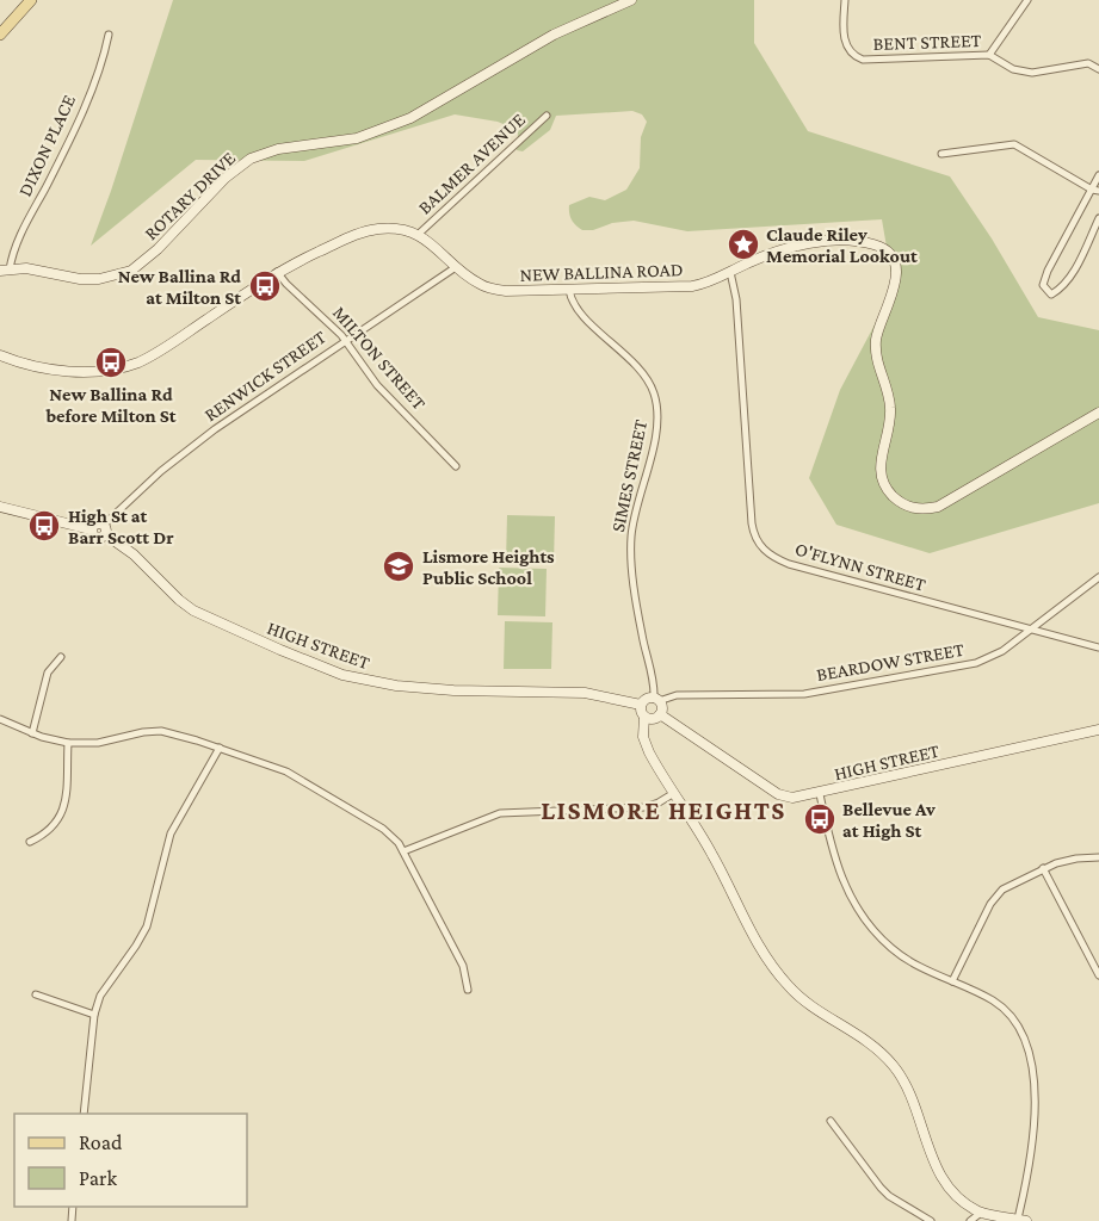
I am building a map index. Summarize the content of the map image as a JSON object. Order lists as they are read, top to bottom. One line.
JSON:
{"streets":{"street":["BENT STREET","DIXON PLACE","BALMER AVENUE","ROTARY DRIVE","NEW BALLINA ROAD","MILTON STREET","RENWICK STREET","SIMES STREET","O'FLYNN STREET","HIGH STREET","BEARDOW STREET"]},"crossings":[["DIXON PLACE","ROTARY DRIVE"],["BALMER AVENUE","NEW BALLINA ROAD"],["NEW BALLINA ROAD","RENWICK STREET"],["NEW BALLINA ROAD","SIMES STREET"],["NEW BALLINA ROAD","O'FLYNN STREET"],["MILTON STREET","RENWICK STREET"],["RENWICK STREET","HIGH STREET"],["SIMES STREET","HIGH STREET"],["SIMES STREET","BEARDOW STREET"],["O'FLYNN STREET","BEARDOW STREET"],["HIGH STREET","BEARDOW STREET"]],"districts":["LISMORE HEIGHTS"],"places":{"place":["Claude Riley Memorial Lookout"],"bus stop":["New Ballina Rd at Milton St","New Ballina Rd before Milton St","High St at Barr Scott Dr","Bellevue Av at High St"],"school or university":["Lismore Heights Public School"]},"legend":["Road","Park"]}
